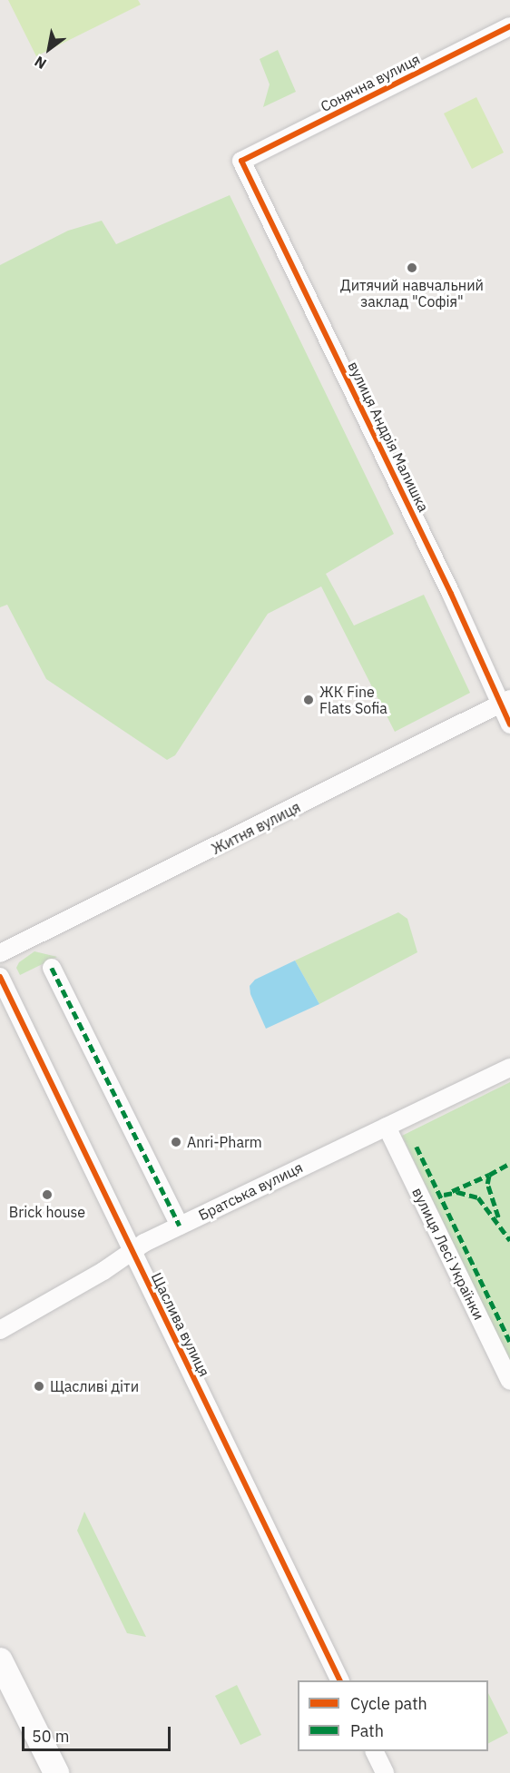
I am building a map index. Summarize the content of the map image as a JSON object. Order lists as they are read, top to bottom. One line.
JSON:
{"streets":{"street":["Сонячна вулиця","вулиця Андрія Малишка","Житня вулиця","Братська вулиця","вулиця Лесі Українки","Щаслива вулиця"]},"crossings":[["Сонячна вулиця","вулиця Андрія Малишка"],["вулиця Андрія Малишка","Житня вулиця"],["Братська вулиця","вулиця Лесі Українки"],["Братська вулиця","Щаслива вулиця"]],"places":["Дитячий навчальний заклад \"Софія\"","ЖК Fine Flats Sofia","Anri-Pharm","Brick house","Щасливі діти"],"legend":["Cycle path","Path"],"scale_bar":"50 m","north":"bottom left"}
